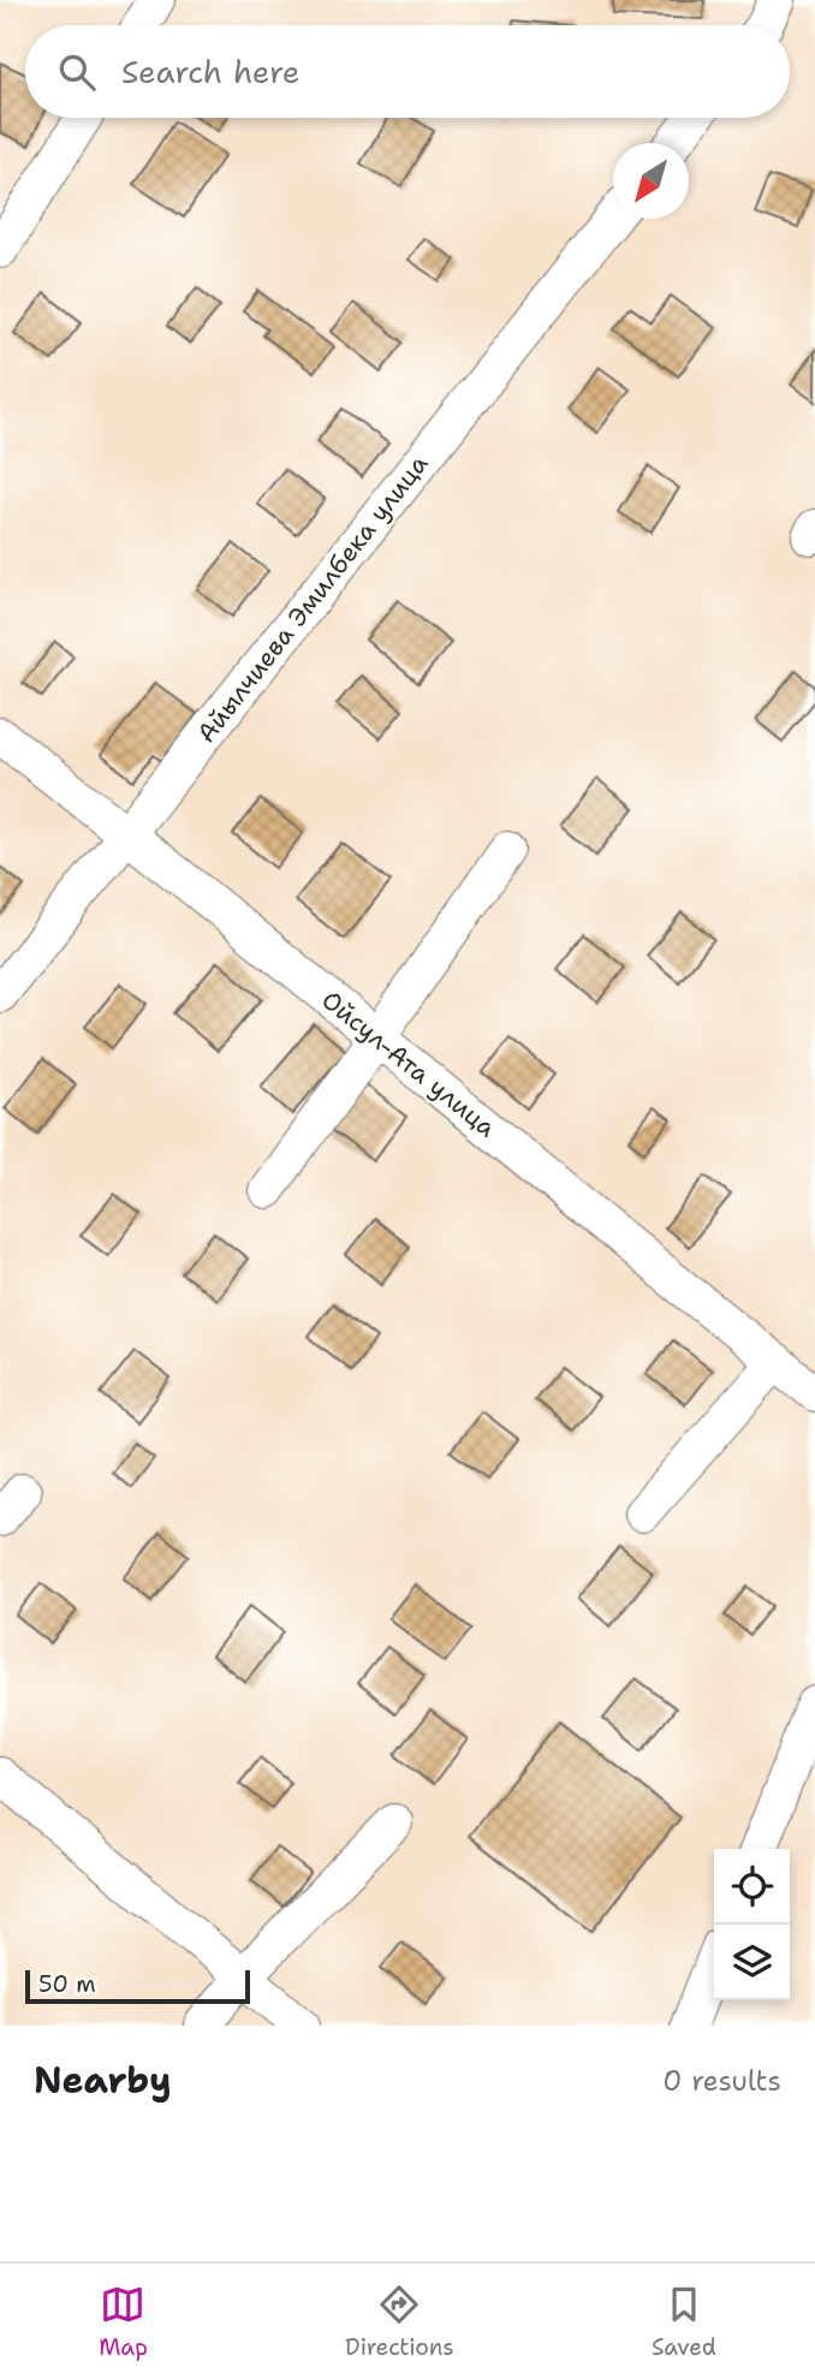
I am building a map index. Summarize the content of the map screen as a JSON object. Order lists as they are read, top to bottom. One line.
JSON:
{"streets":{"street":["Айылчиева Эмилбека улица","Ойсул-Ата улица"]},"crossings":[["Айылчиева Эмилбека улица","Ойсул-Ата улица"]],"scale_bar":"50 m","north":"bottom left","page":{"search":"Search here","scale":"50 m","heading":["Nearby","0 results"],"nav":["Map","Directions","Saved"]}}
